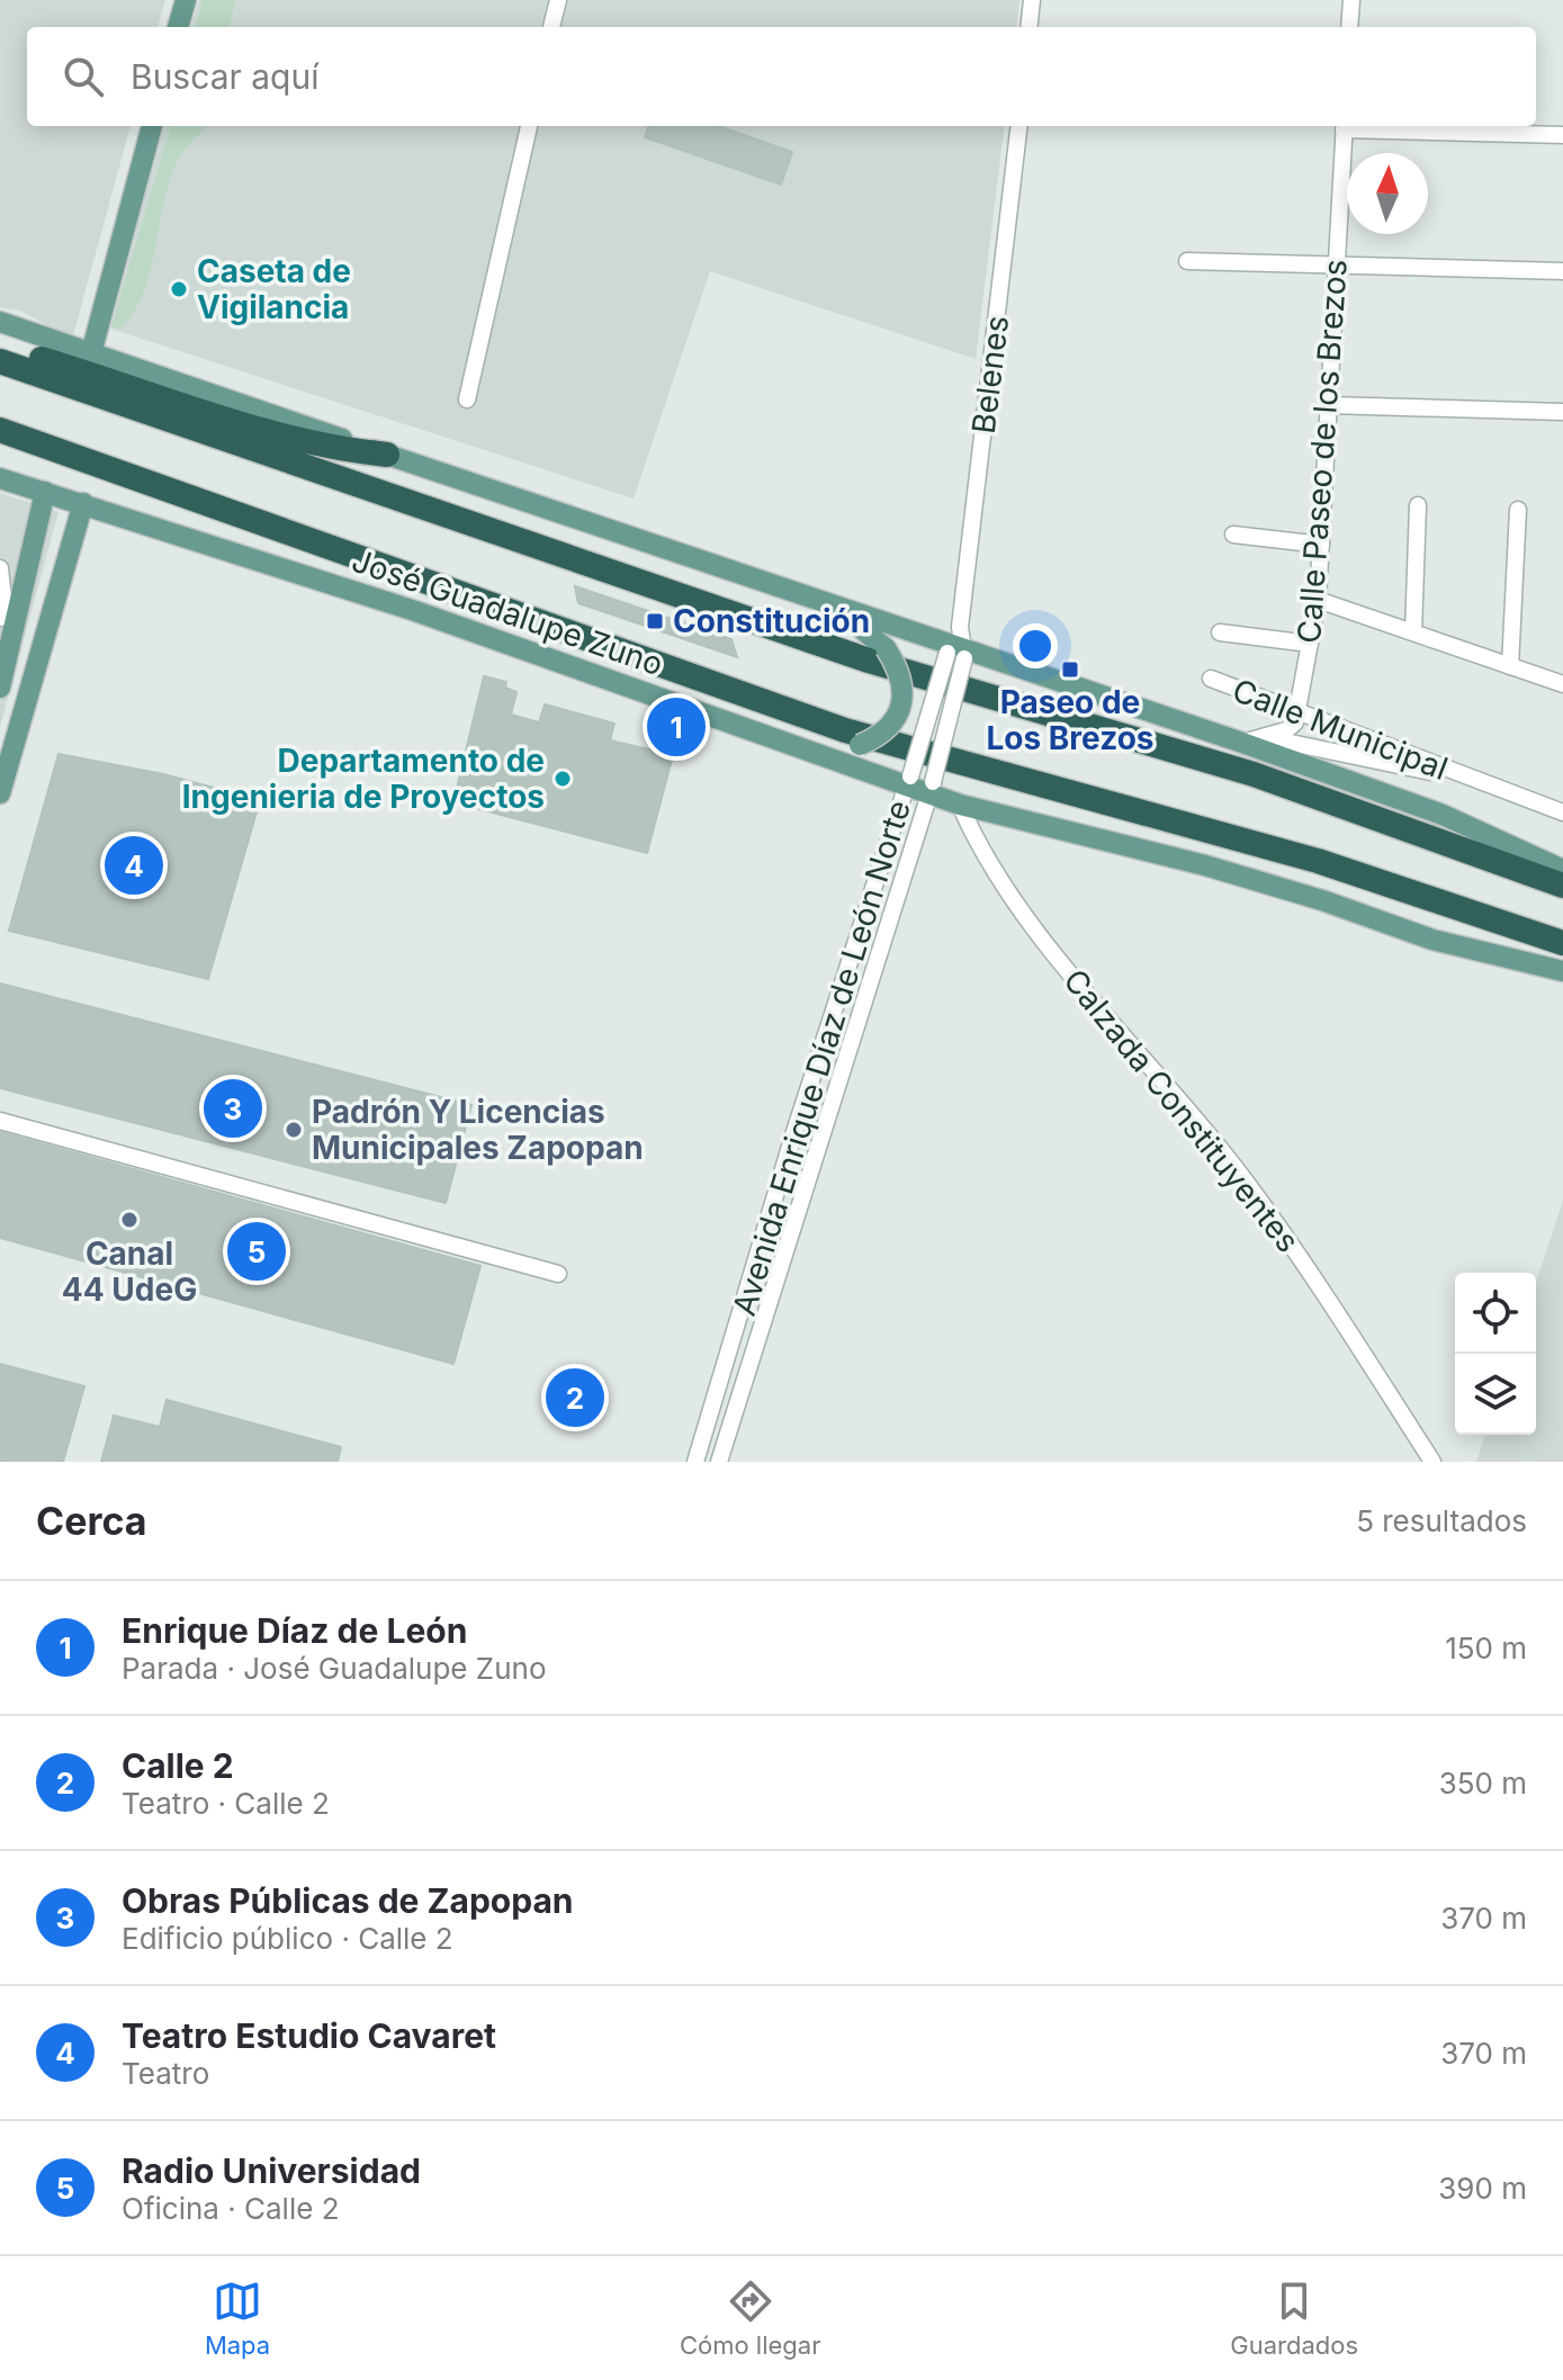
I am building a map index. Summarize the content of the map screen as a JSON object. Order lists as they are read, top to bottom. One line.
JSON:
{"streets":{"main road":["José Guadalupe Zuno"],"street":["Belenes","Calle Paseo de los Brezos","Calle Municipal","Avenida Enrique Díaz de León Norte","Calzada Constituyentes"]},"crossings":[["Belenes","Avenida Enrique Díaz de León Norte"],["Calle Paseo de los Brezos","Calle Municipal"],["José Guadalupe Zuno","Avenida Enrique Díaz de León Norte"],["José Guadalupe Zuno","Calzada Constituyentes"]],"places":{"other":["Caseta de Vigilancia","Departamento de Ingenieria de Proyectos","Padrón Y Licencias Municipales Zapopan","Canal 44 UdeG"],"transit":["Constitución","Paseo de Los Brezos"]},"north":"top","page":{"search":"Buscar aquí","pins":["1","4","3","5","2"],"heading":["Cerca","5 resultados"],"list":[{"mark":"1","name":"Enrique Díaz de León","note":"Parada · José Guadalupe Zuno","value":"150 m"},{"mark":"2","name":"Calle 2","note":"Teatro · Calle 2","value":"350 m"},{"mark":"3","name":"Obras Públicas de Zapopan","note":"Edificio público · Calle 2","value":"370 m"},{"mark":"4","name":"Teatro Estudio Cavaret","note":"Teatro","value":"370 m"},{"mark":"5","name":"Radio Universidad","note":"Oficina · Calle 2","value":"390 m"}],"nav":["Mapa","Cómo llegar","Guardados"]}}
